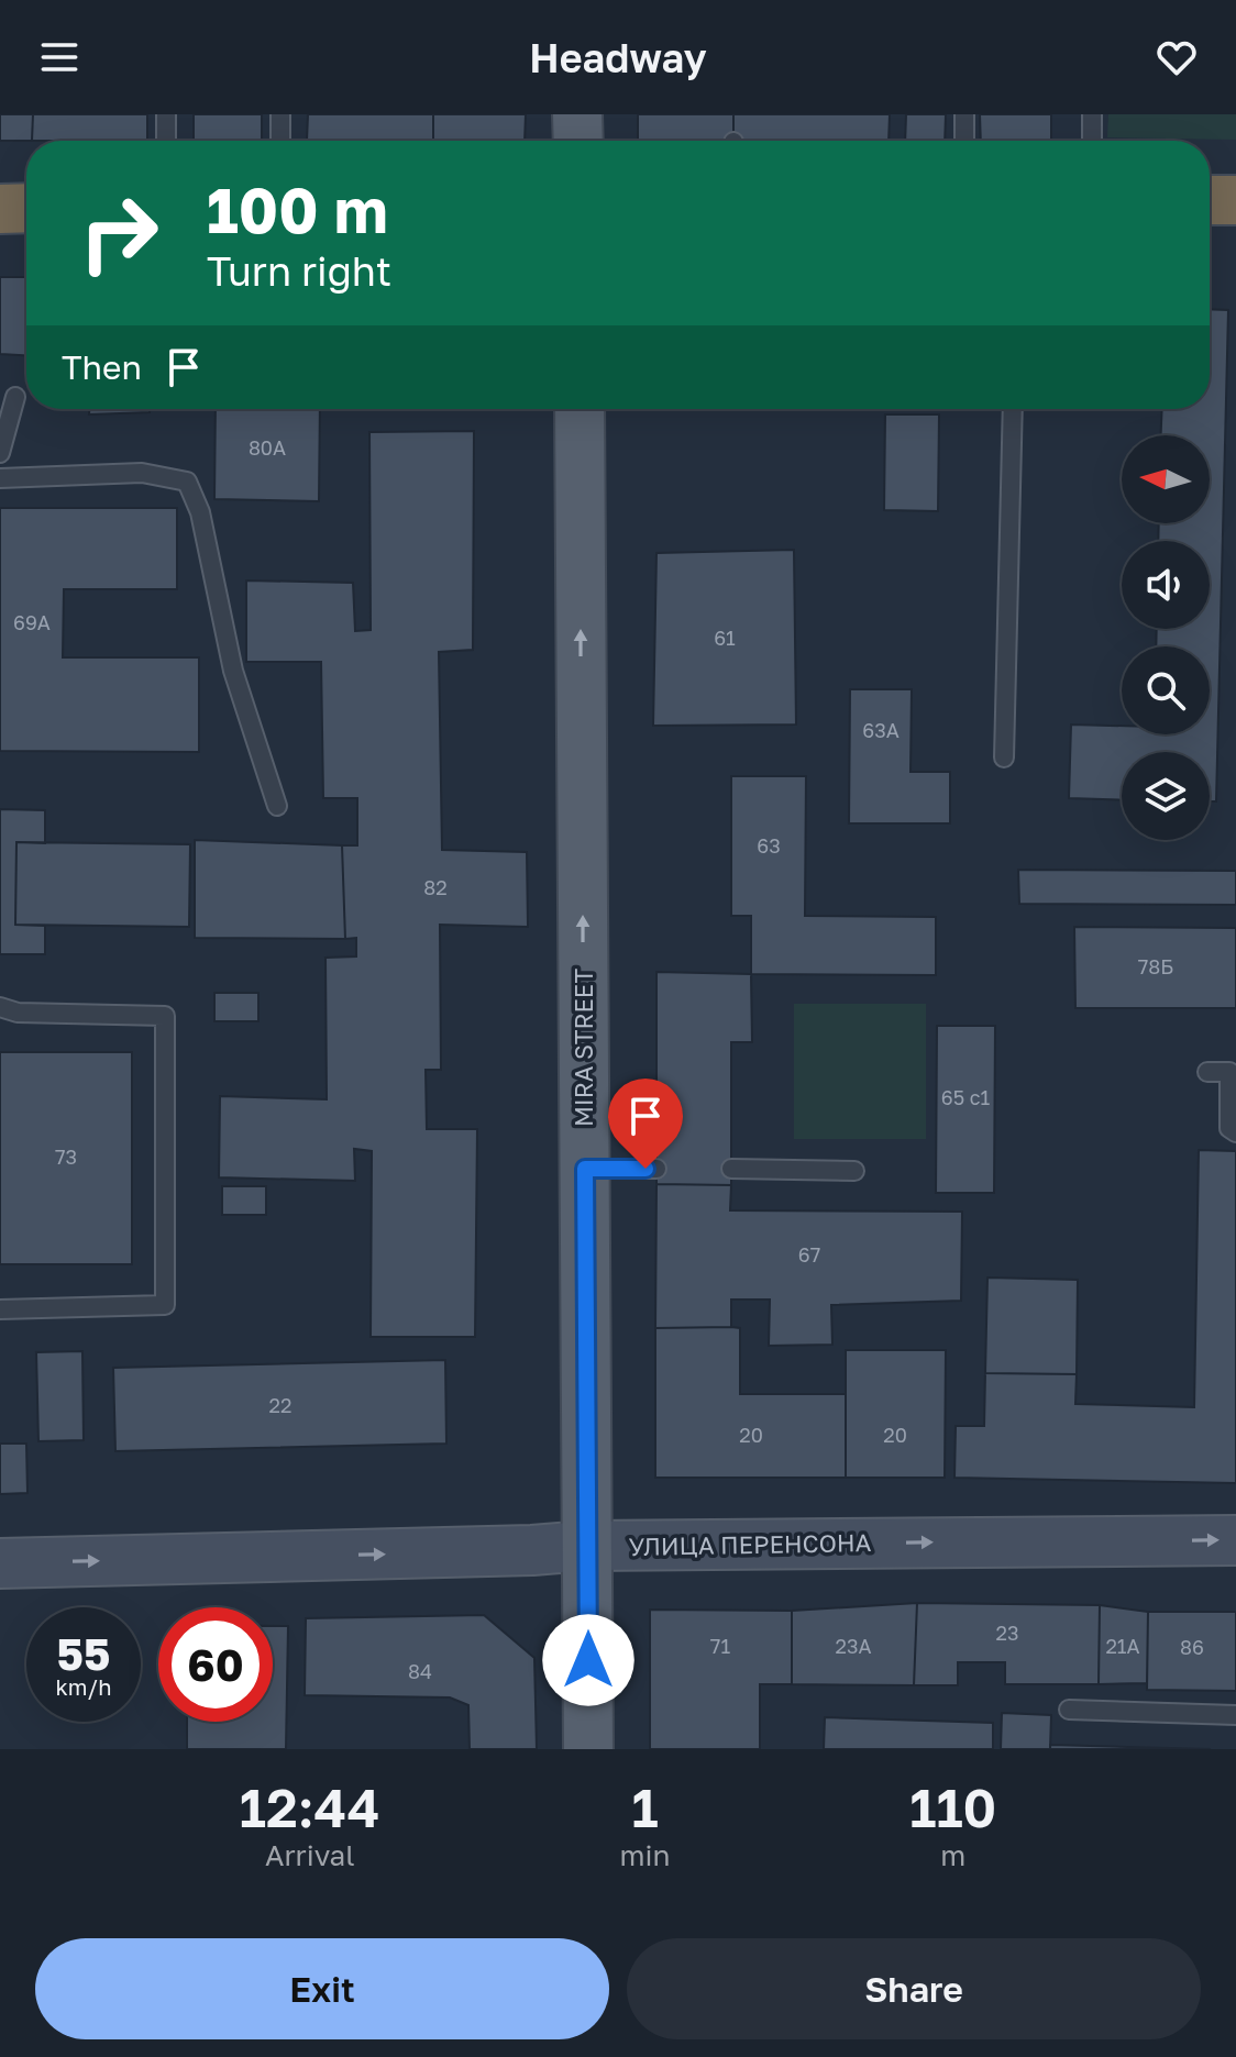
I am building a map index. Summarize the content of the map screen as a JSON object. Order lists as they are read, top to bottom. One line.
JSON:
{"streets":{"main road":["MIRA STREET"],"street":["УЛИЦА ПЕРЕНСОНА"]},"crossings":[["MIRA STREET","УЛИЦА ПЕРЕНСОНА"]],"one_way":["MIRA STREET","УЛИЦА ПЕРЕНСОНА"],"house_numbers":["80А","69А","61","63А","63","82","78Б","65 с1","73","67","22","20","20","23","71","23А","21А","86","84"],"north":"left","page":{"header":"Headway","turn":["100 m","Turn right"],"then":"Then","speed":"55 km/h","limit":"60","eta":["12:44","Arrival","1","min","110","m"],"buttons":["Exit","Share"]}}
